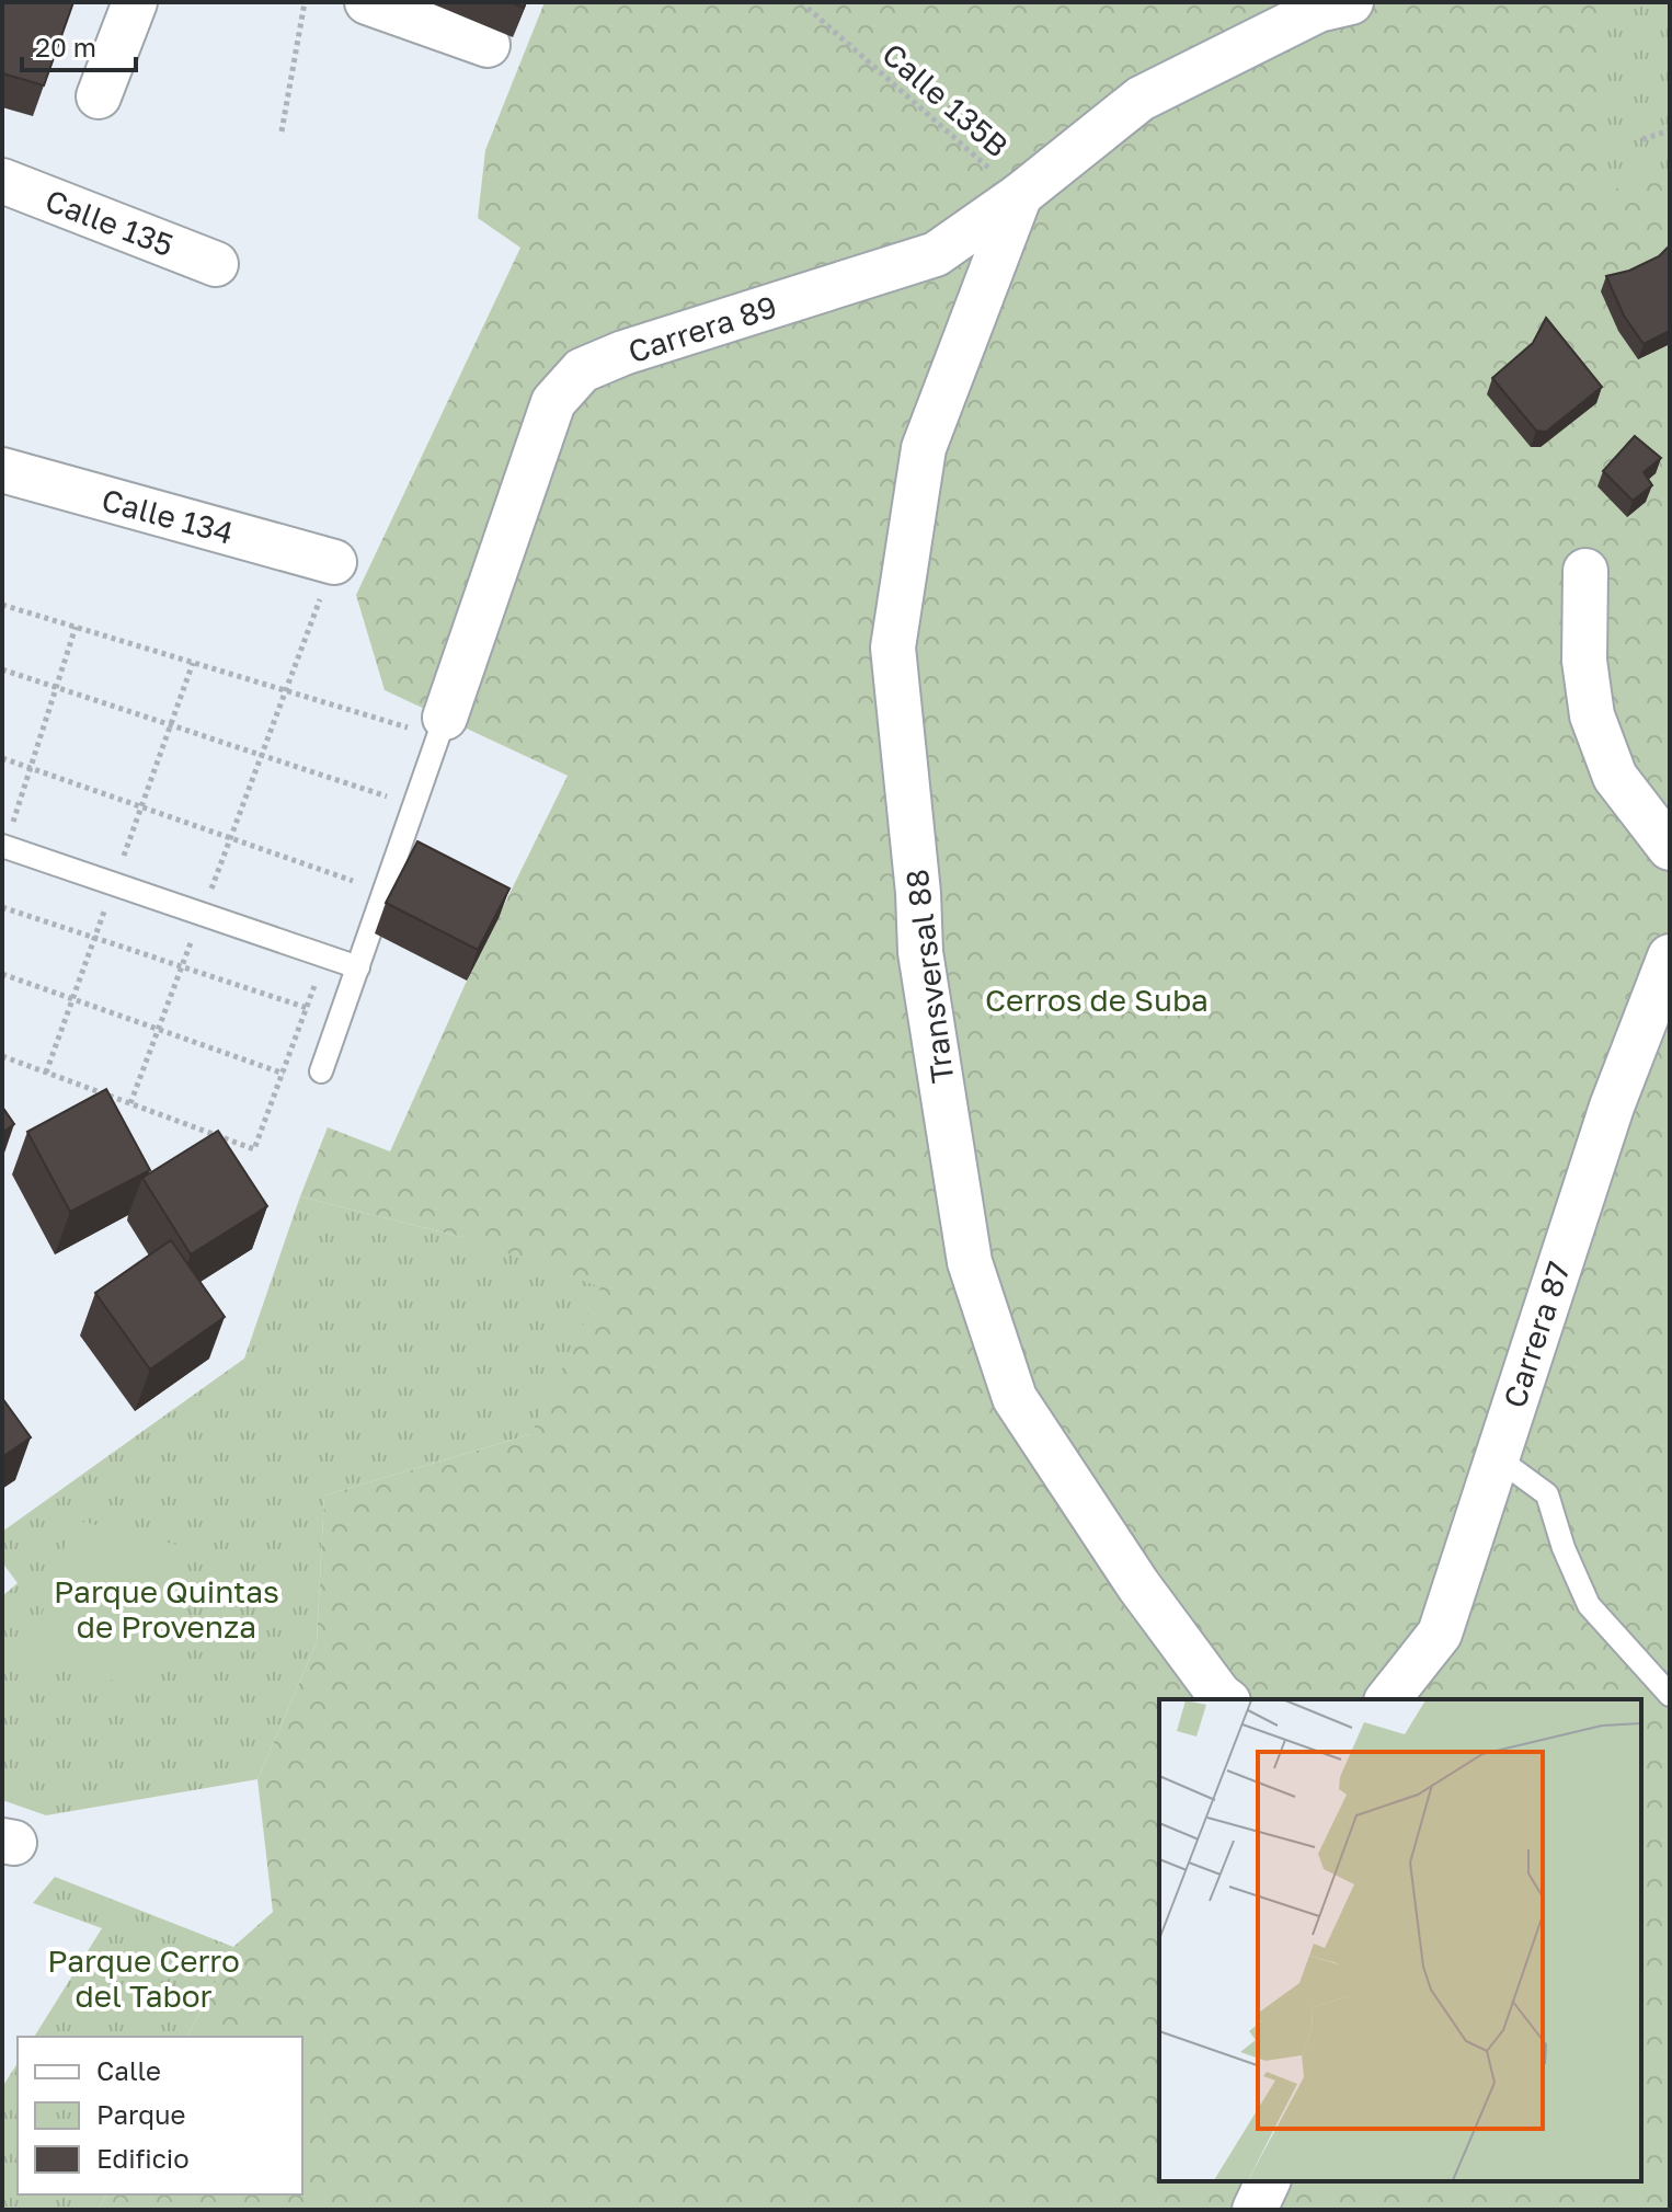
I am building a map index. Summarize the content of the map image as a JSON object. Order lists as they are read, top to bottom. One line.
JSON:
{"streets":{"street":["Calle 135","Carrera 89","Calle 134","Transversal 88","Carrera 87"],"path":["Calle 135B"]},"crossings":[["Calle 135B","Carrera 89"],["Calle 135B","Transversal 88"],["Carrera 89","Transversal 88"]],"parks":["Cerros de Suba","Parque Quintas de Provenza","Parque Cerro del Tabor"],"legend":["Calle","Parque","Edificio"],"scale_bar":"20 m"}
